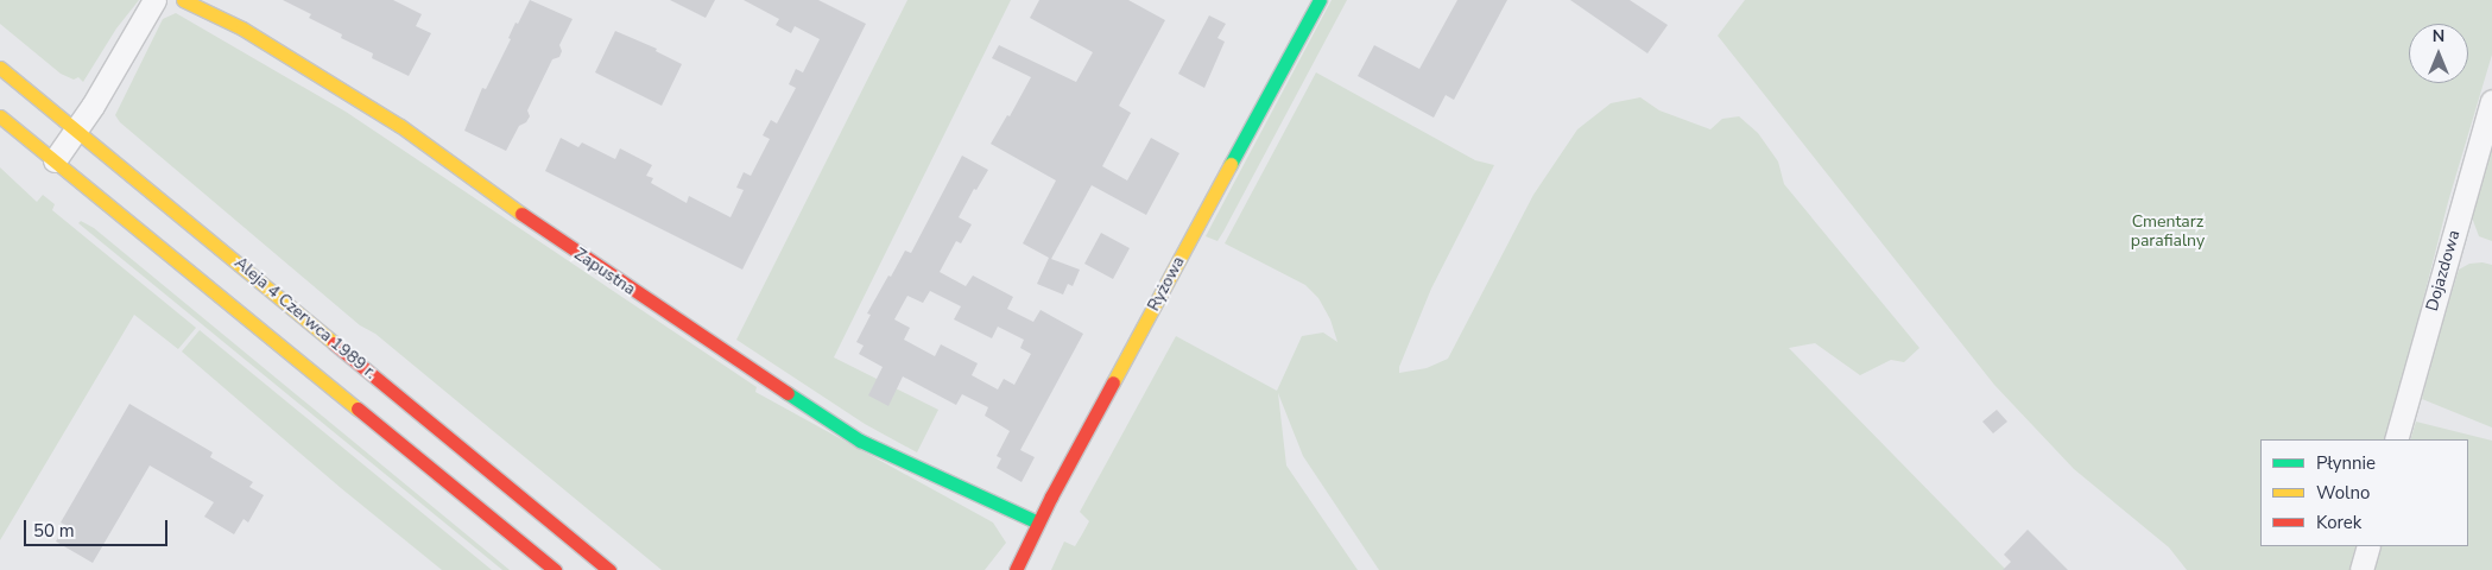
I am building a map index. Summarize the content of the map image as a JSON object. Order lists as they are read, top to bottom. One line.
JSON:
{"streets":{"street":["Dojazdowa","Zapustna","Ryżowa","Aleja 4 Czerwca 1989 r."]},"crossings":[["Zapustna","Ryżowa"]],"parks":["Cmentarz parafialny"],"legend":["Płynnie","Wolno","Korek"],"scale_bar":"50 m","north":"top"}
